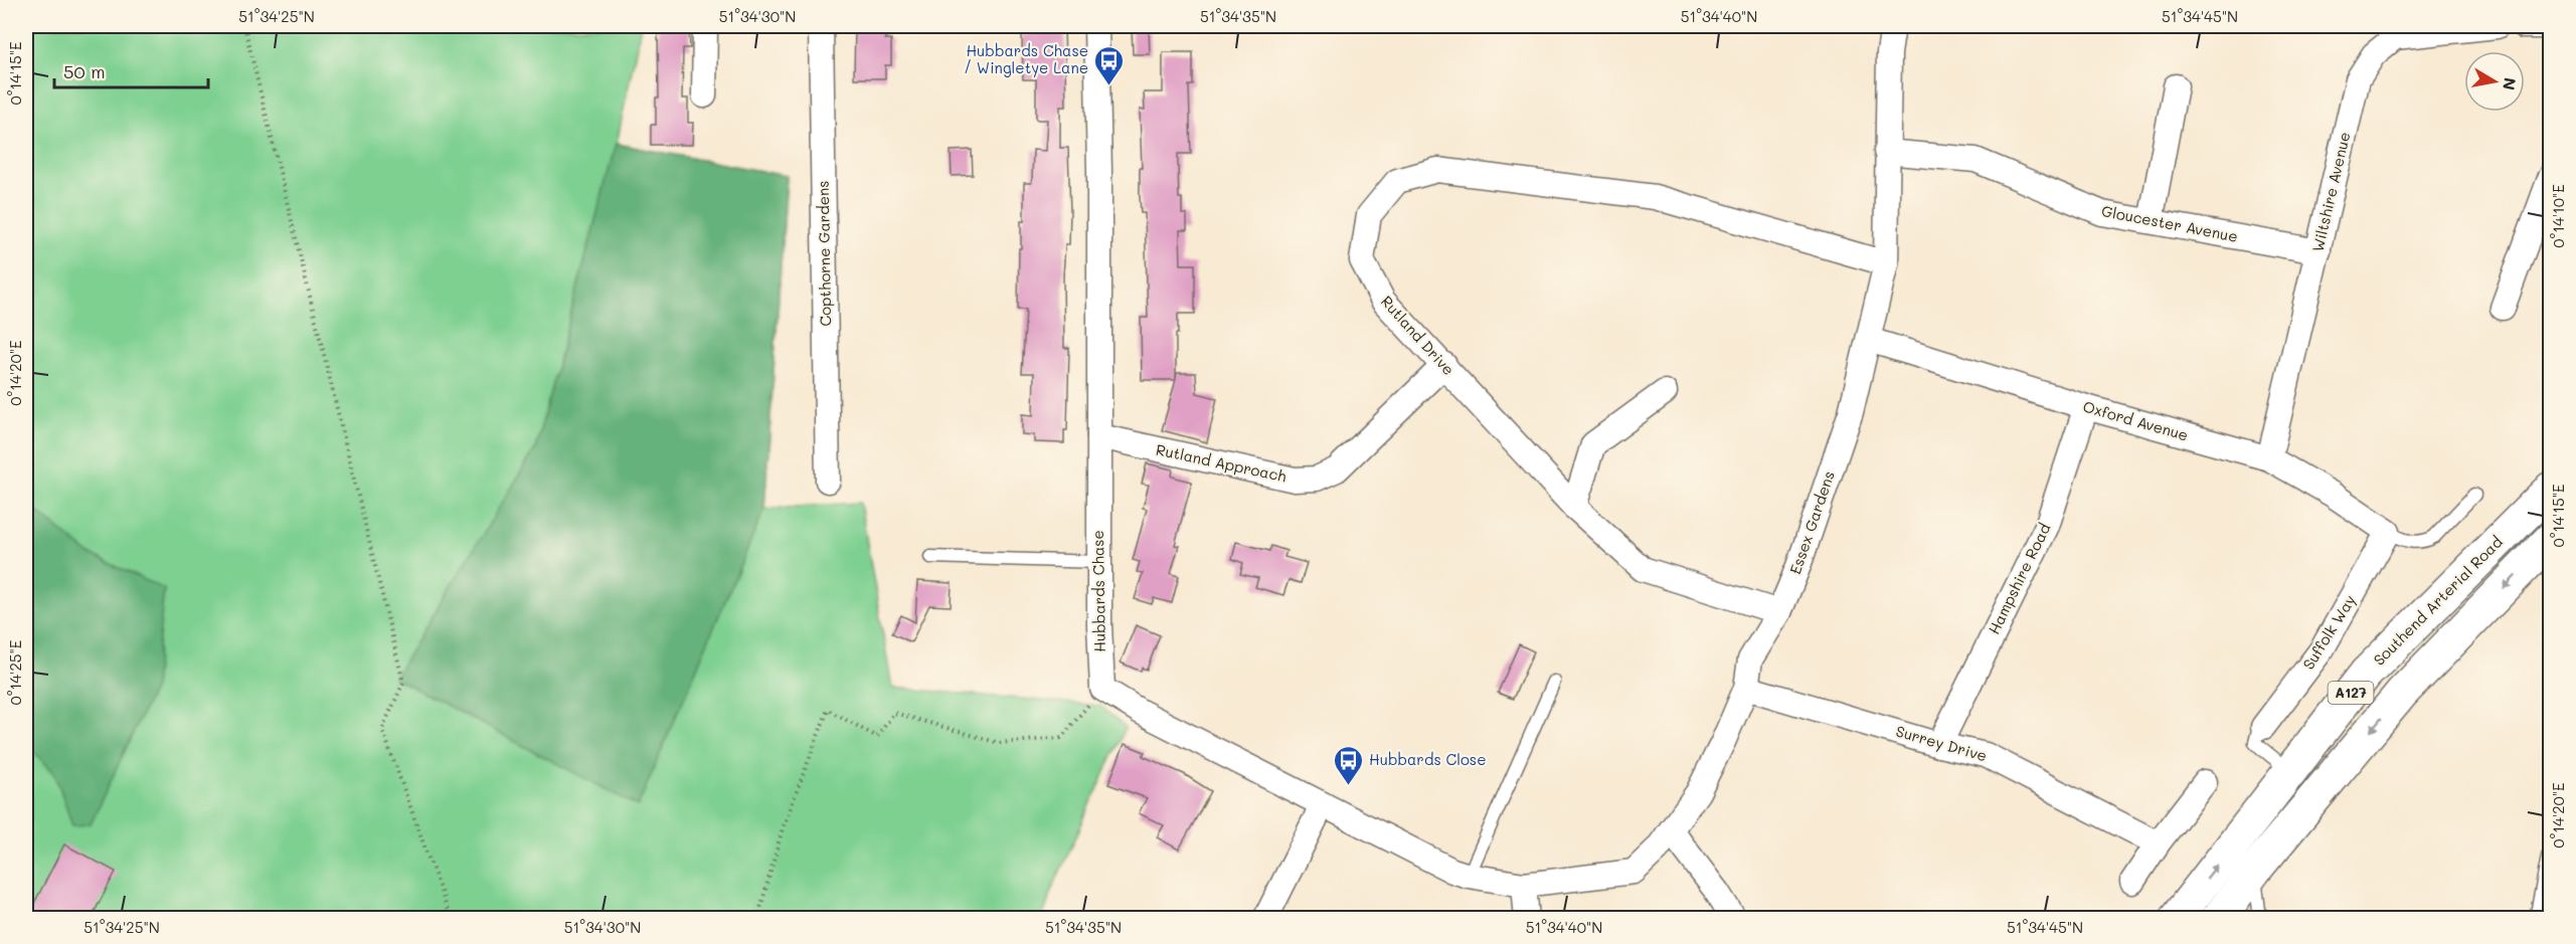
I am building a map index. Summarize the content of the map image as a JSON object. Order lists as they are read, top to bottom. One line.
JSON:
{"streets":{"highway":["Southend Arterial Road","A127"],"street":["Wiltshire Avenue","Gloucester Avenue","Copthorne Gardens","Rutland Drive","Oxford Avenue","Rutland Approach","Essex Gardens","Hampshire Road","Hubbards Chase","Suffolk Way","Surrey Drive"]},"crossings":[["Wiltshire Avenue","Gloucester Avenue"],["Wiltshire Avenue","Oxford Avenue"],["Gloucester Avenue","Essex Gardens"],["Rutland Drive","Rutland Approach"],["Rutland Drive","Essex Gardens"],["Oxford Avenue","Essex Gardens"],["Oxford Avenue","Hampshire Road"],["Oxford Avenue","Suffolk Way"],["Rutland Approach","Hubbards Chase"],["Essex Gardens","Surrey Drive"],["Hampshire Road","Surrey Drive"]],"places":{"bus stop":["Hubbards Chase / Wingletye Lane","Hubbards Close"]},"scale_bar":"50 m","north":"right","coordinates":["51°34'25\"N","51°34'30\"N","51°34'35\"N","51°34'40\"N","51°34'45\"N","0°14'15\"E","0°14'10\"E","0°14'20\"E","0°14'25\"E"]}
